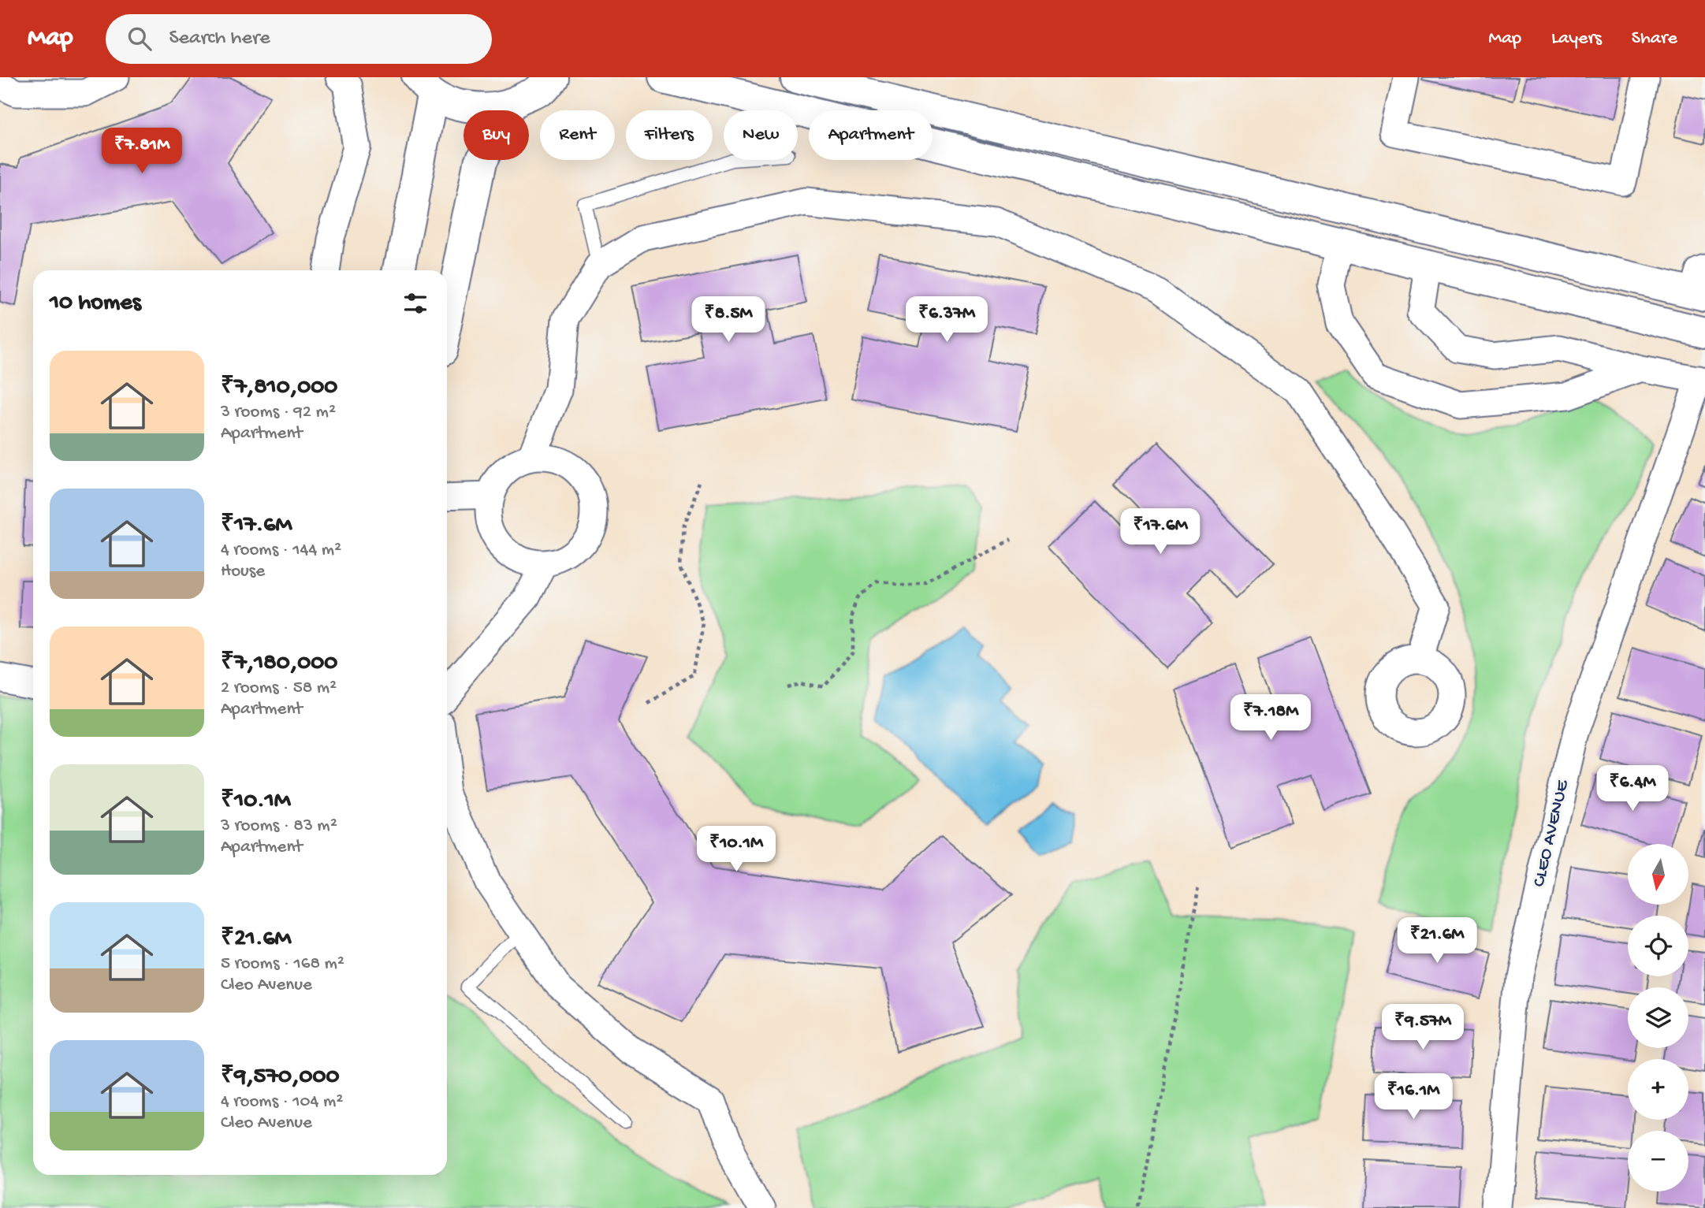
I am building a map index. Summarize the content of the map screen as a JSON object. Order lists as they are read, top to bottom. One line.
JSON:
{"streets":{"street":["CLEO AVENUE"]},"north":"bottom","page":{"header":"Map","search":"Search here","nav":["Map","Layers","Share"],"chip":["Buy","Rent","Filters","New","Apartment"],"price":["₹7.81M","₹8.5M","₹6.37M","₹17.6M","₹7.18M","₹6.4M","₹10.1M","₹21.6M","₹9.57M","₹16.1M"],"heading":"10 homes","list":[{"name":"₹7,810,000","note":"3 rooms · 92 m² · Apartment"},{"name":"₹17.6M","note":"4 rooms · 144 m² · House"},{"name":"₹7,180,000","note":"2 rooms · 58 m² · Apartment"},{"name":"₹10.1M","note":"3 rooms · 83 m² · Apartment"},{"name":"₹21.6M","note":"5 rooms · 168 m² · Cleo Avenue"},{"name":"₹9,570,000","note":"4 rooms · 104 m² · Cleo Avenue"}],"map_buttons":["+","−"]}}
